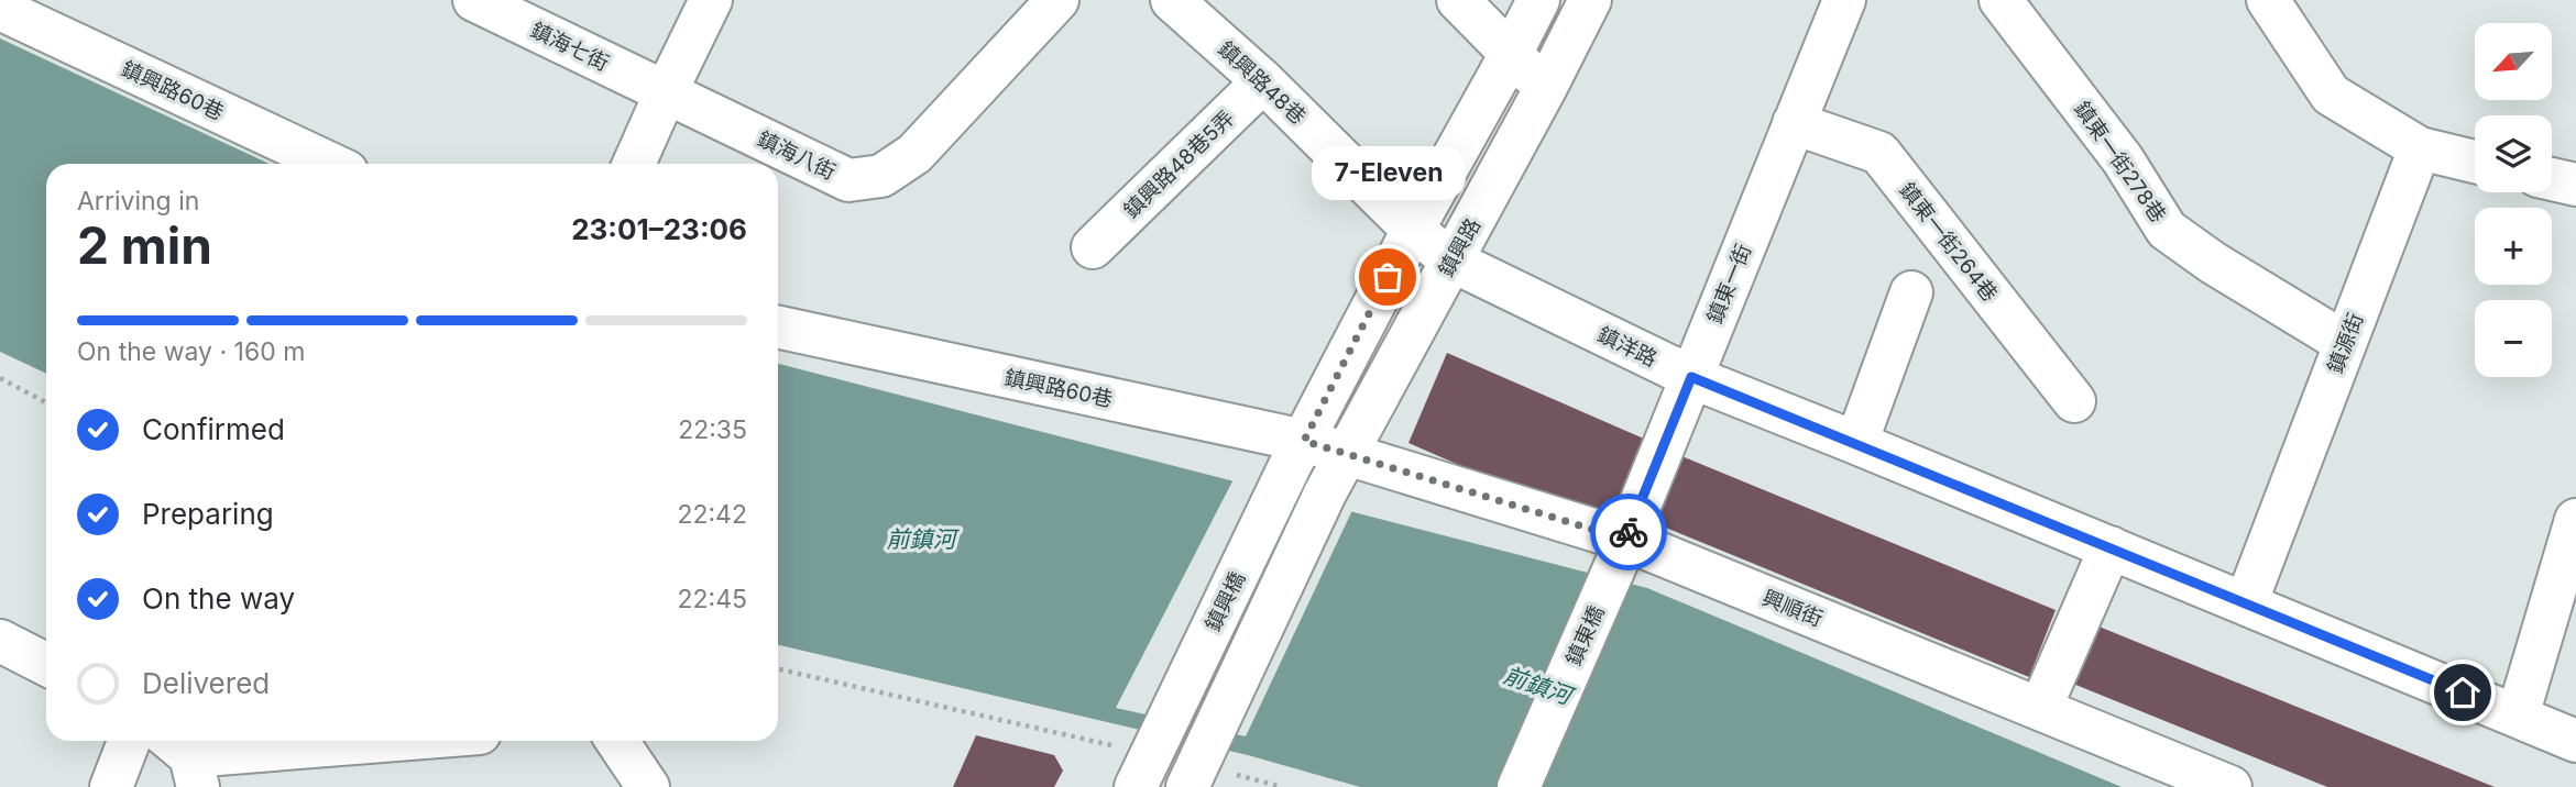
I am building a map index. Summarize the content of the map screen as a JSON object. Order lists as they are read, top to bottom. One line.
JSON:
{"streets":{"street":["鎮海七街","鎮興路48巷","鎮興路60巷","鎮海八街","鎮東一街278巷","鎮興路48巷5弄","鎮東一街264巷","鎮興路","鎮東一街","鎮源街","鎮洋路","鎮興橋","興順街","鎮東橋"]},"crossings":[["鎮海七街","鎮海八街"],["鎮興路48巷","鎮興路48巷5弄"],["鎮興路48巷","鎮興路"],["鎮興路48巷","鎮洋路"],["鎮興路60巷","鎮興路"],["鎮興路60巷","鎮興橋"],["鎮興路60巷","興順街"],["鎮東一街278巷","鎮源街"],["鎮東一街264巷","鎮東一街"],["鎮興路","鎮洋路"],["鎮興路","興順街"],["鎮東一街","鎮洋路"],["鎮東一街","興順街"],["鎮東一街","鎮東橋"],["鎮源街","鎮洋路"],["興順街","鎮東橋"]],"water":["前鎮河"],"places":["7-Eleven"],"north":"bottom left","page":{"map_buttons":["+","−"],"bubble":"7-Eleven","heading":["2 min","Arriving in","23:01–23:06"],"bar":"On the way · 160 m","list":[["Confirmed","22:35"],["Preparing","22:42"],["On the way","22:45"],"Delivered"]}}
